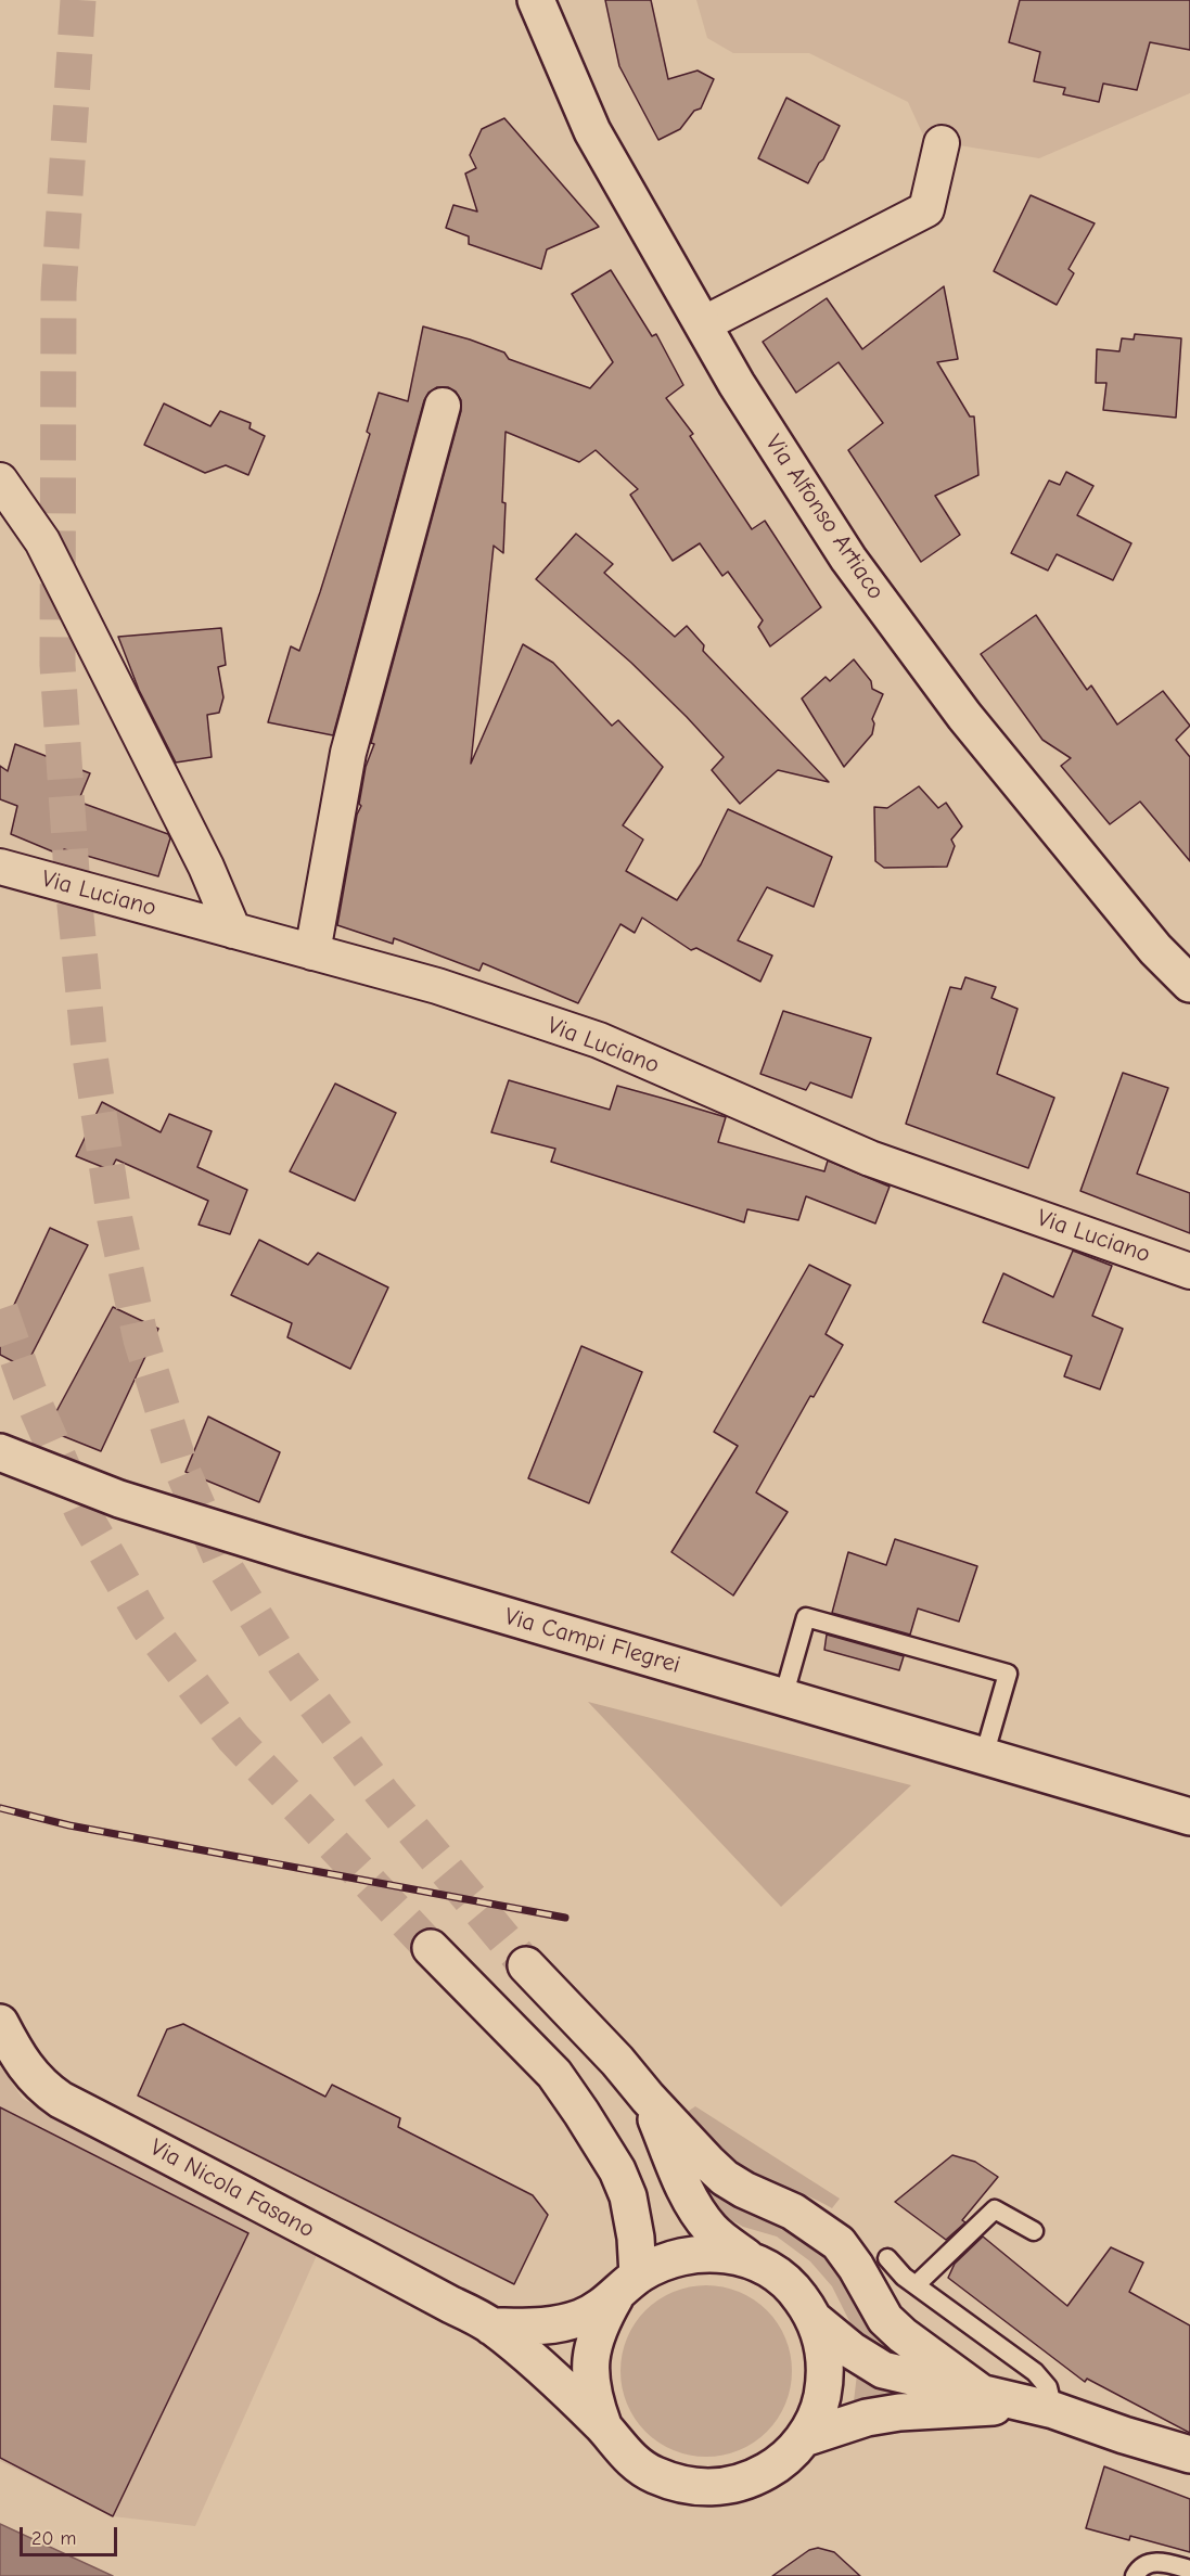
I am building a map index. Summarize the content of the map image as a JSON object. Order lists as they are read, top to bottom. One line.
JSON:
{"streets":{"street":["Via Alfonso Artiaco","Via Luciano","Via Campi Flegrei","Via Nicola Fasano"]},"scale_bar":"20 m"}
